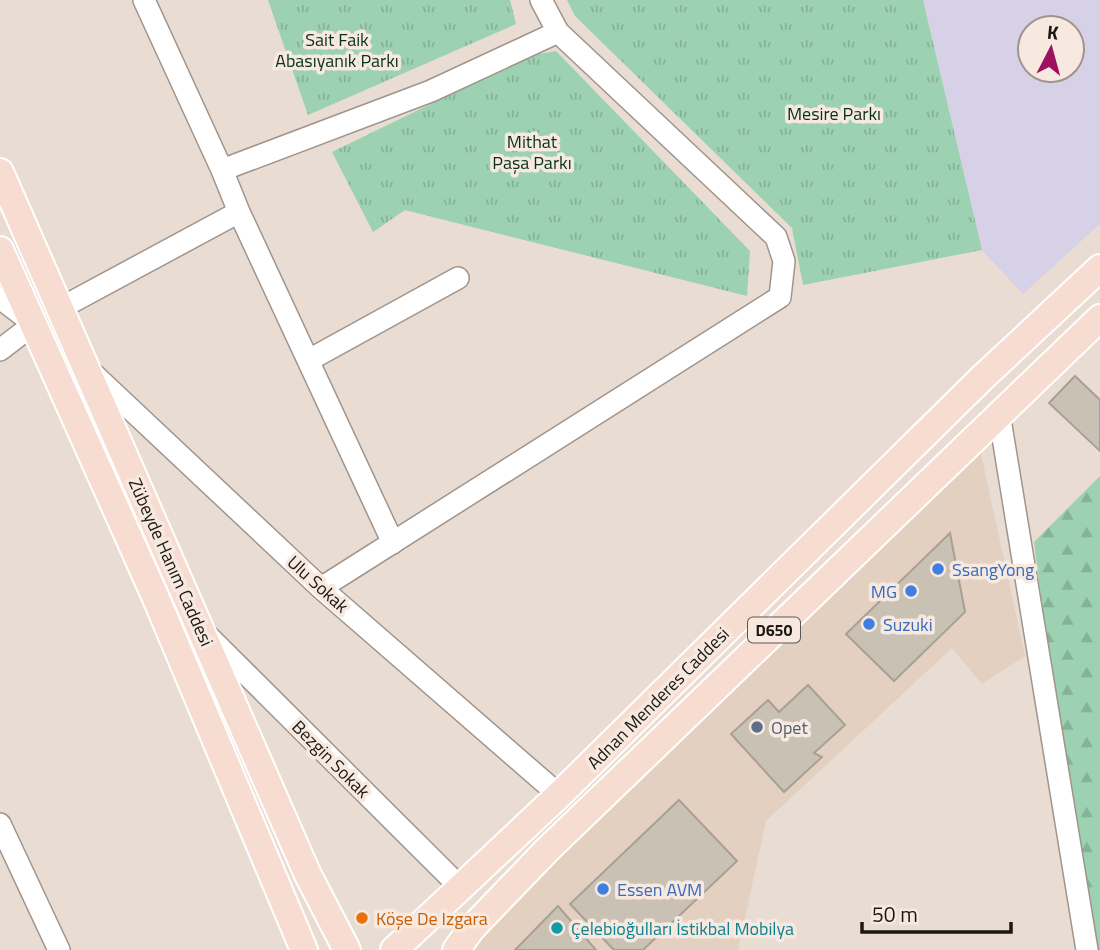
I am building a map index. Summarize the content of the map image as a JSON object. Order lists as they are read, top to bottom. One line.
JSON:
{"streets":{"main road":["Zübeyde Hanım Caddesi","D650","Adnan Menderes Caddesi"],"street":["Ulu Sokak","Bezgin Sokak"]},"crossings":[["Zübeyde Hanım Caddesi","Ulu Sokak"],["Zübeyde Hanım Caddesi","Bezgin Sokak"],["Ulu Sokak","Adnan Menderes Caddesi"],["Adnan Menderes Caddesi","Bezgin Sokak"]],"parks":["Sait Faik Abasıyanık Parkı","Mesire Parkı","Mithat Paşa Parkı"],"places":["SsangYong","MG","Suzuki","Opet","Essen AVM","Köşe De Izgara","Çelebioğulları İstikbal Mobilya"],"scale_bar":"50 m","north":"top"}
